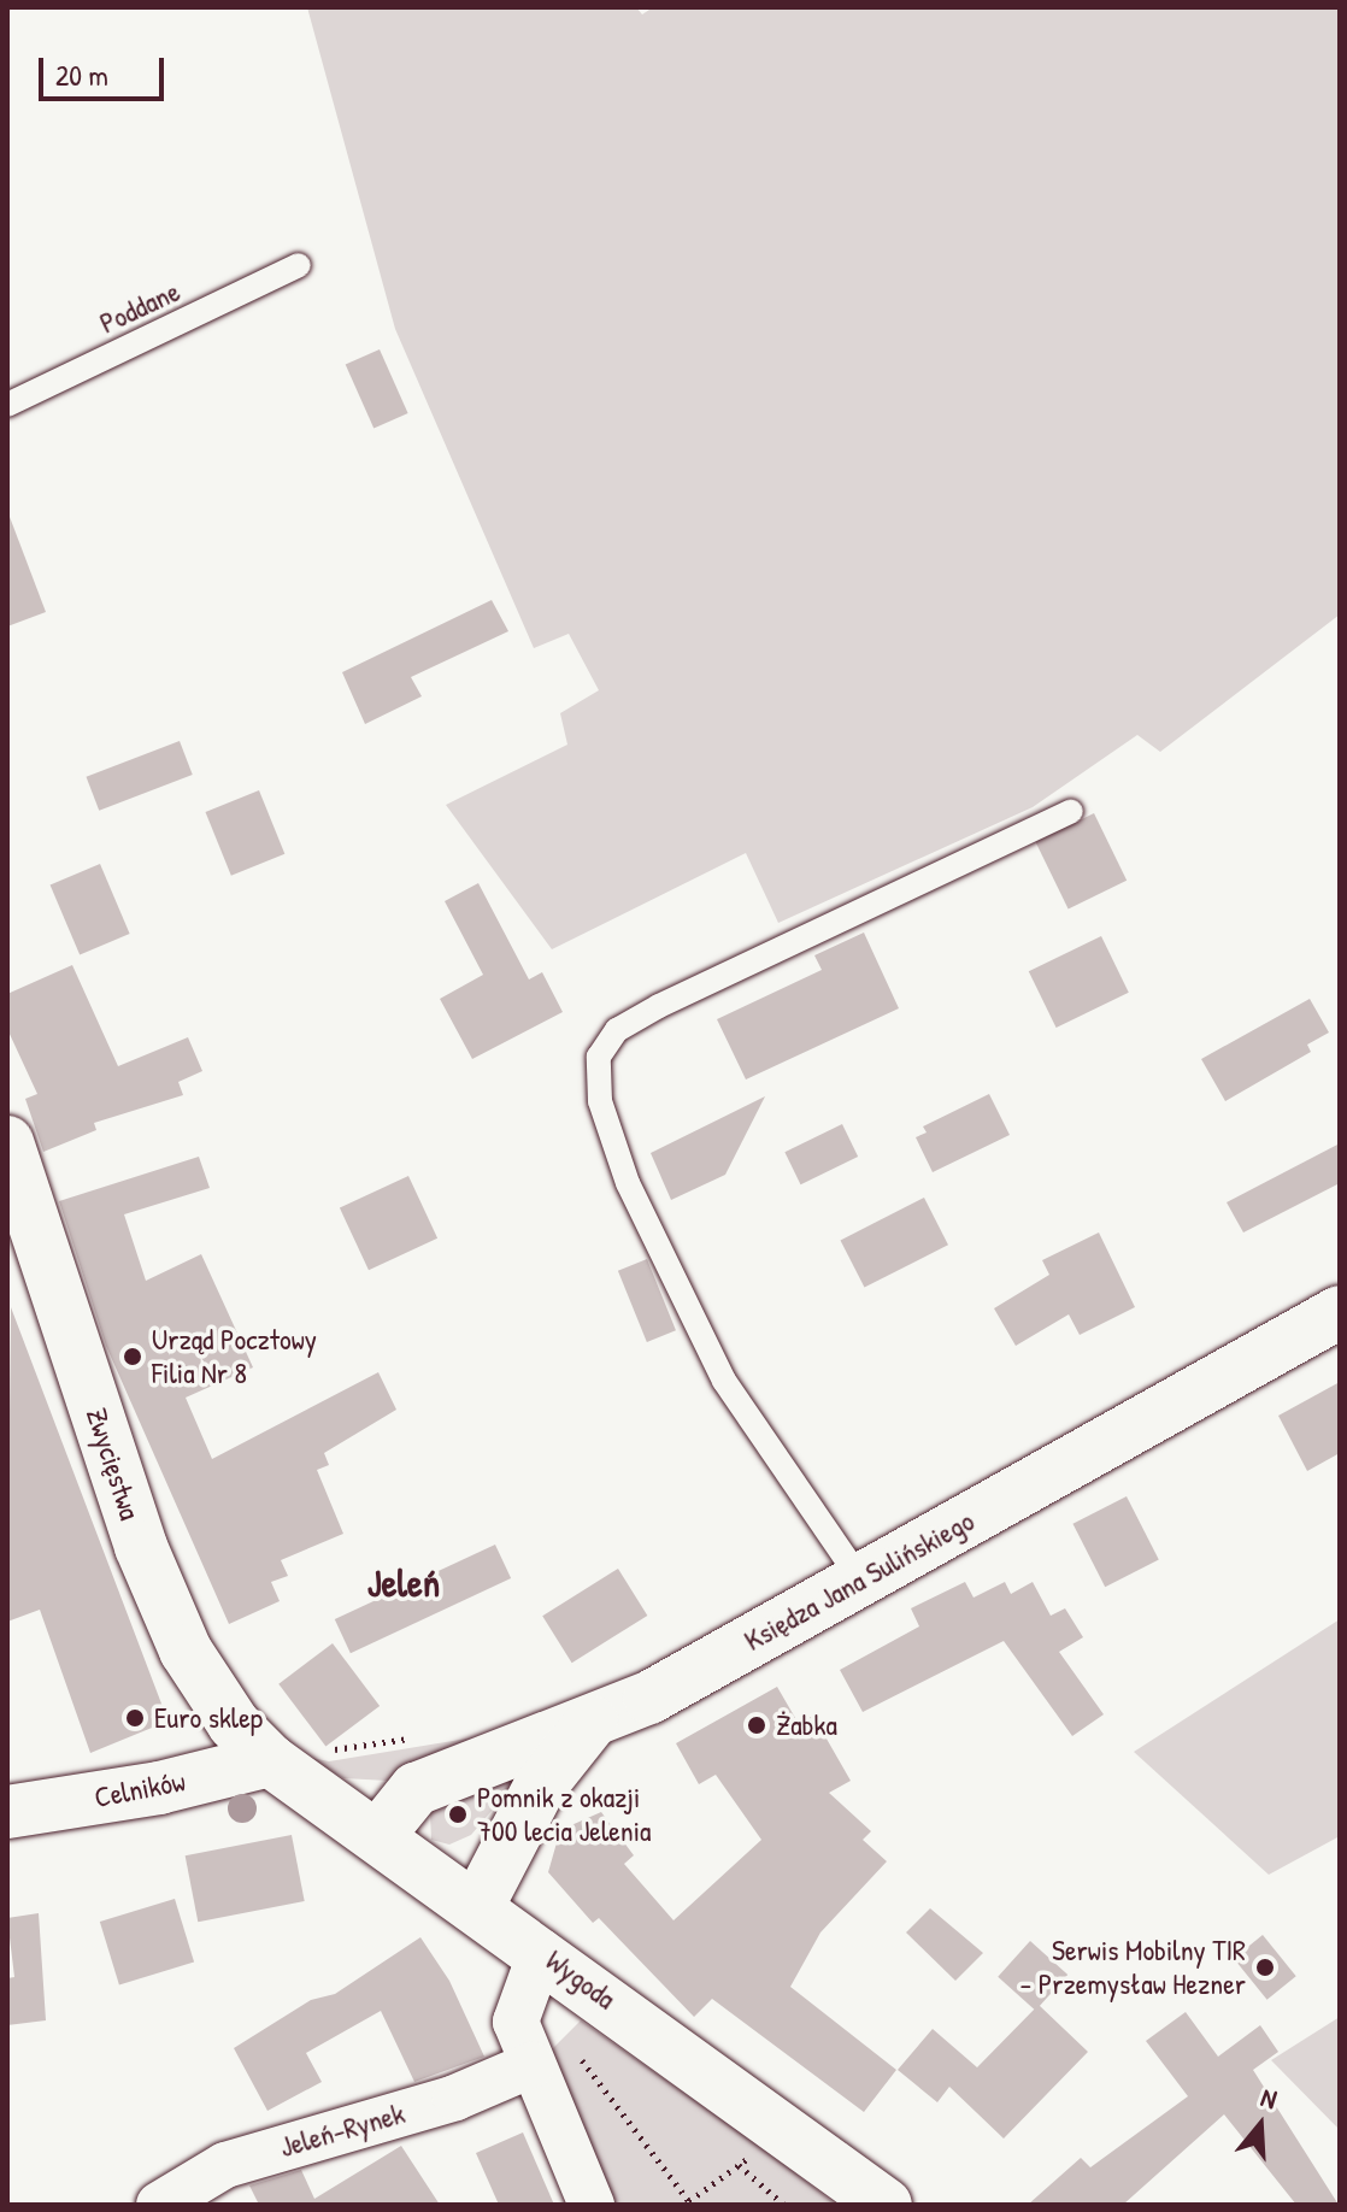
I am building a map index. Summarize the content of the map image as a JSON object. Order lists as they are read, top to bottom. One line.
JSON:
{"streets":{"street":["Zwycięstwa","Księdza Jana Sulińskiego","Celników","Wygoda","Jeleń-Rynek"],"lane":["Poddane"]},"crossings":[["Zwycięstwa","Celników"],["Zwycięstwa","Wygoda"],["Księdza Jana Sulińskiego","Wygoda"],["Celników","Wygoda"]],"districts":["Jeleń"],"places":["Urząd Pocztowy Filia Nr 8","Euro sklep","Żabka","Pomnik z okazji 700 lecia Jelenia","Serwis Mobilny TIR - Przemysław Hezner"],"scale_bar":"20 m","north":"top"}
